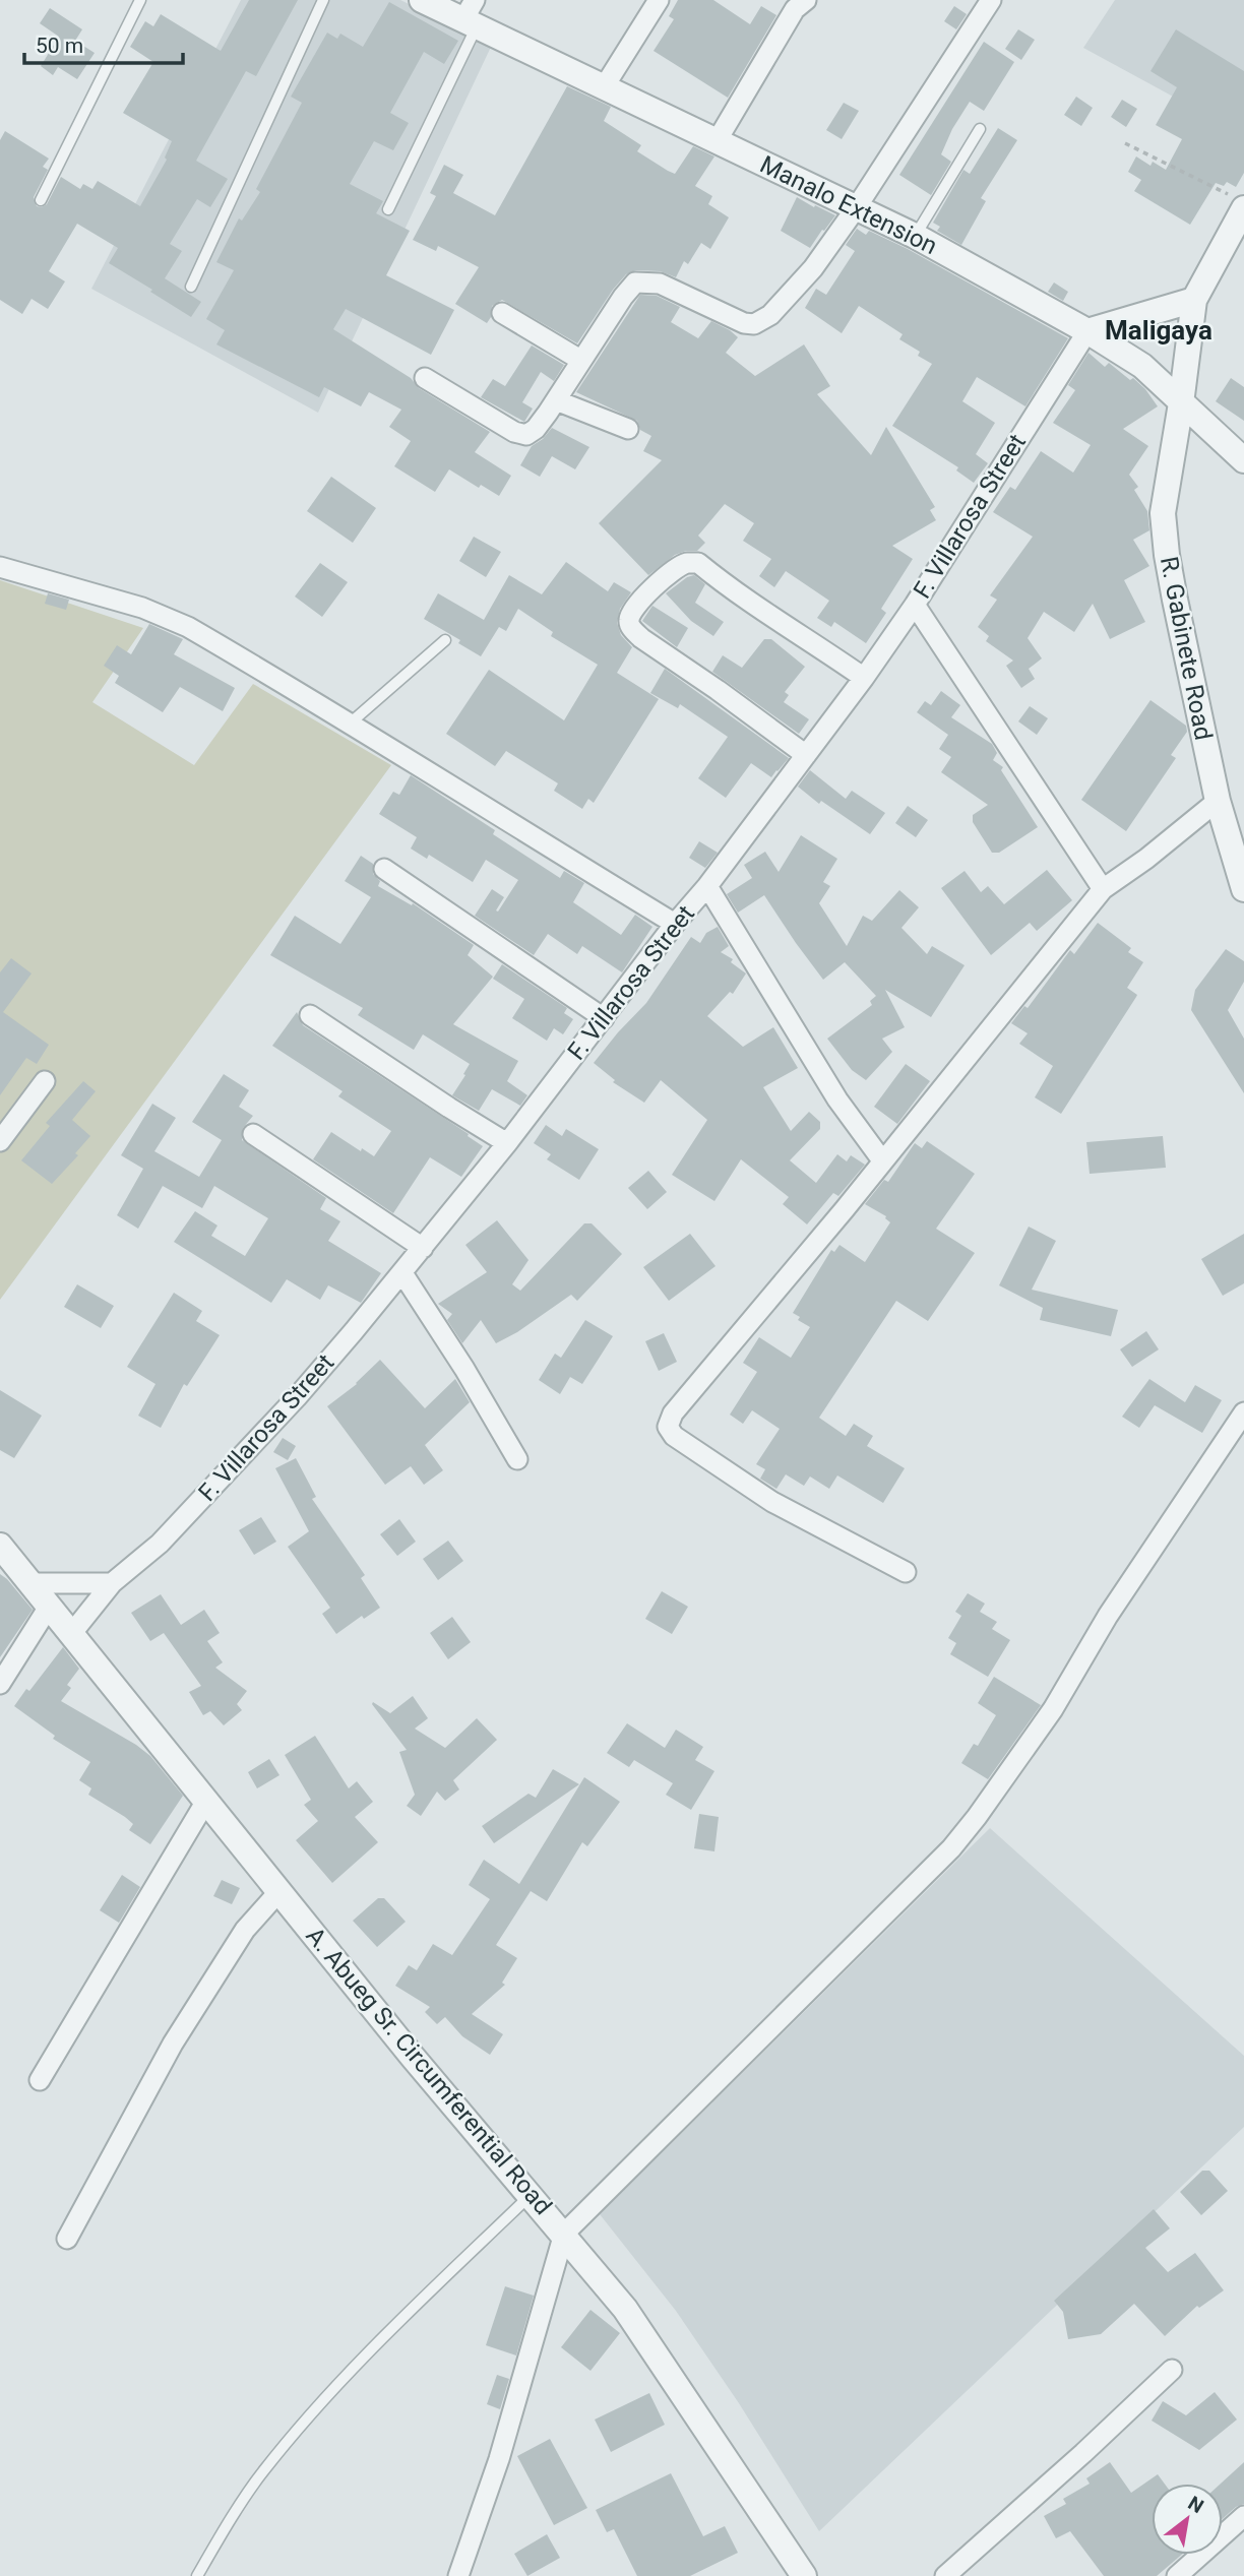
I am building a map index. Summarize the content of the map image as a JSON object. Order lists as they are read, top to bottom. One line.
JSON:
{"streets":{"street":["Manalo Extension","F. Villarosa Street","R. Gabinete Road","A. Abueg Sr. Circumferential Road"]},"crossings":[["Manalo Extension","F. Villarosa Street"],["Manalo Extension","R. Gabinete Road"],["F. Villarosa Street","A. Abueg Sr. Circumferential Road"]],"districts":["Maligaya"],"scale_bar":"50 m","north":"top right"}
